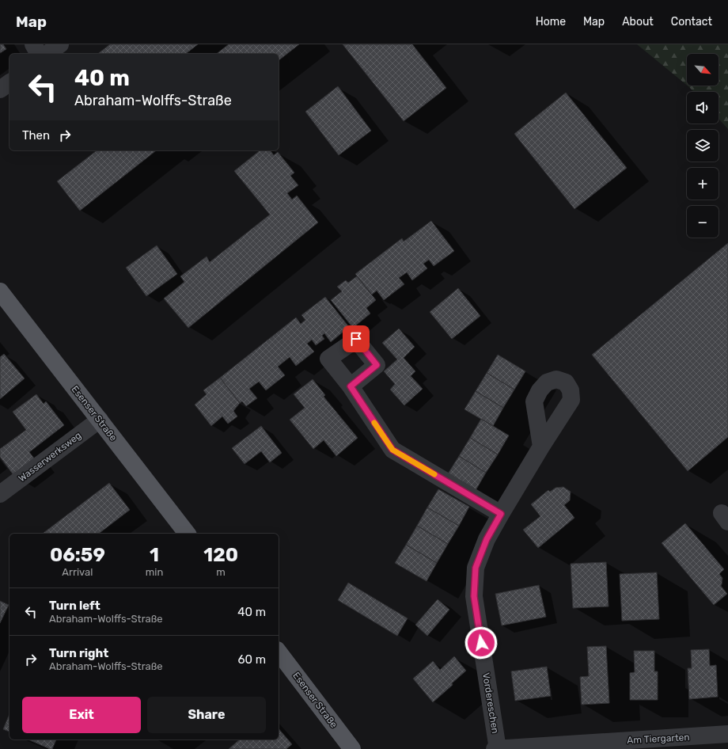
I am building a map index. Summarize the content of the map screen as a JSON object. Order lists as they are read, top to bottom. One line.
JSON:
{"streets":{"main road":["Esenser Straße"],"street":["Wasserwerksweg","Vordereschen","Am Tiergarten"]},"crossings":[["Esenser Straße","Wasserwerksweg"],["Vordereschen","Am Tiergarten"]],"north":"bottom right","page":{"header":"Map","nav":["Home","Map","About","Contact"],"map_buttons":["+","−"],"turn":["40 m","Abraham-Wolffs-Straße"],"then":"Then","eta":["06:59","Arrival","1","min","120","m"],"list":[{"name":"Turn left","note":"Abraham-Wolffs-Straße","value":"40 m"},{"name":"Turn right","note":"Abraham-Wolffs-Straße","value":"60 m"}],"buttons":["Exit","Share"]}}
